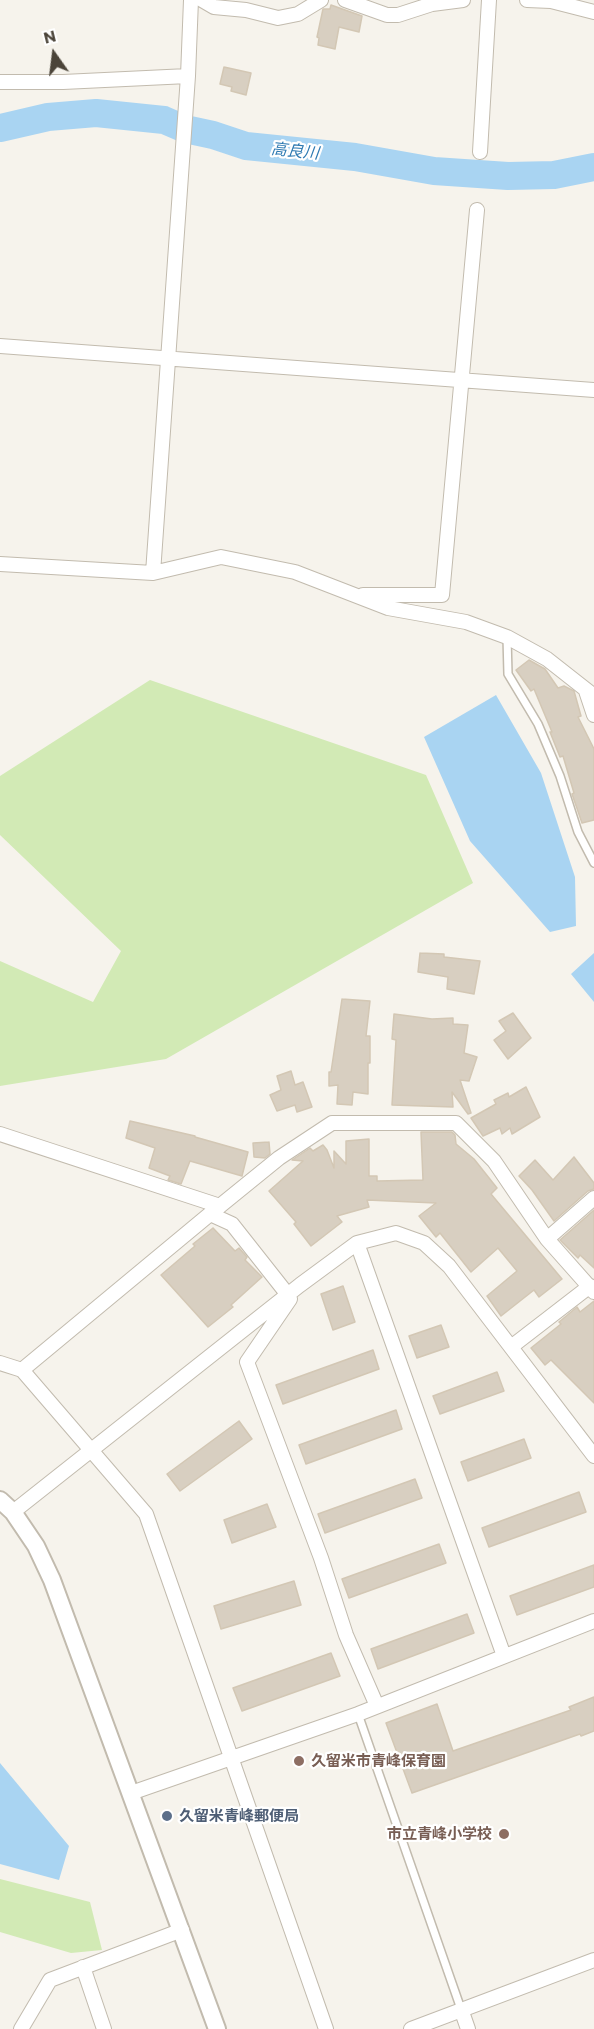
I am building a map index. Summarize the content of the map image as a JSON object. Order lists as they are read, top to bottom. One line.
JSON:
{"water":["高良川"],"places":["久留米市青峰保育園","久留米青峰郵便局","市立青峰小学校"],"north":"top"}
